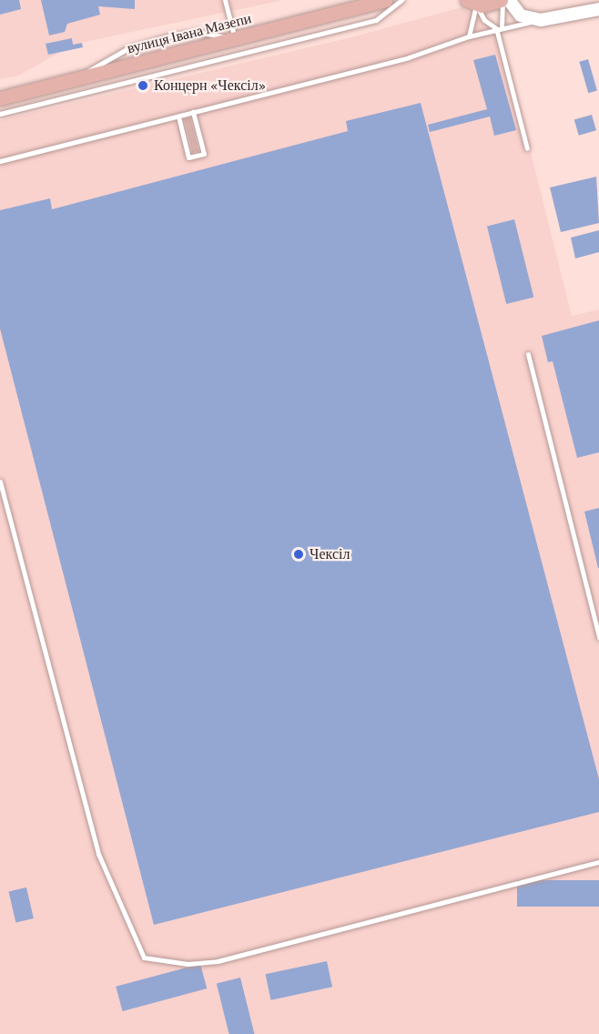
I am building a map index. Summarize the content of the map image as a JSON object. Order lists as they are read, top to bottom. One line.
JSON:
{"streets":{"main road":["вулиця Івана Мазепи"]},"places":["Концерн «Чексіл»","Чексіл"]}
